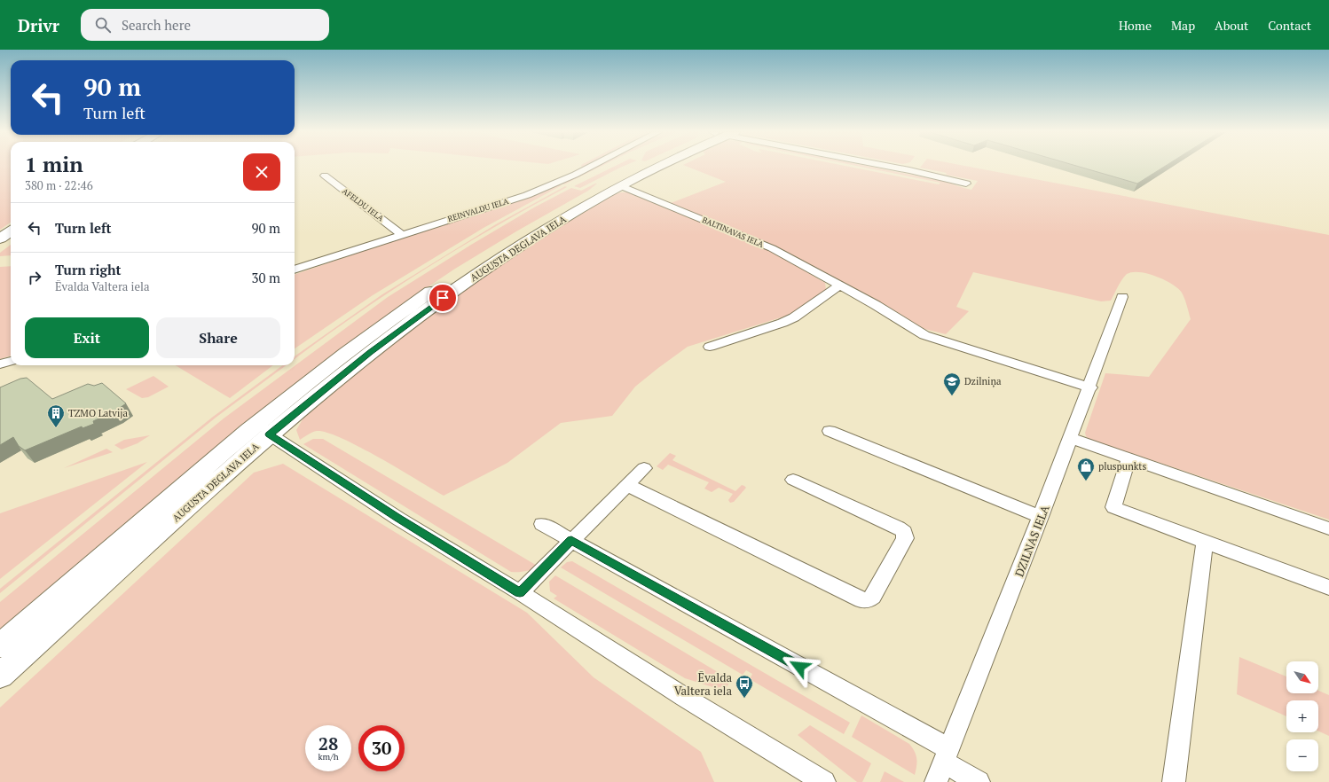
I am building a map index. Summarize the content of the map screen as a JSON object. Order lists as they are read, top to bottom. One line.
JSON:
{"streets":{"main road":["AUGUSTA DEGLAVA IELA"],"street":["AFELDU IELA","REINVALDU IELA","BALTINAVAS IELA","DZILNAS IELA"]},"crossings":[["AFELDU IELA","REINVALDU IELA"],["BALTINAVAS IELA","AUGUSTA DEGLAVA IELA"],["BALTINAVAS IELA","DZILNAS IELA"]],"places":{"school or university":["Dzilniņa"],"building":["TZMO Latvija"],"shop":["pluspunkts"],"bus stop":["Ēvalda Valtera iela"]},"north":"bottom right","page":{"header":"Drivr","search":"Search here","nav":["Home","Map","About","Contact"],"turn":["90 m","Turn left"],"heading":["1 min","380 m · 22:46"],"list":[{"name":"Turn left","value":"90 m"},{"name":"Turn right","note":"Ēvalda Valtera iela","value":"30 m"}],"buttons":["Exit","Share"],"map_buttons":["+","−"],"speed":"28 km/h","limit":"30"}}
